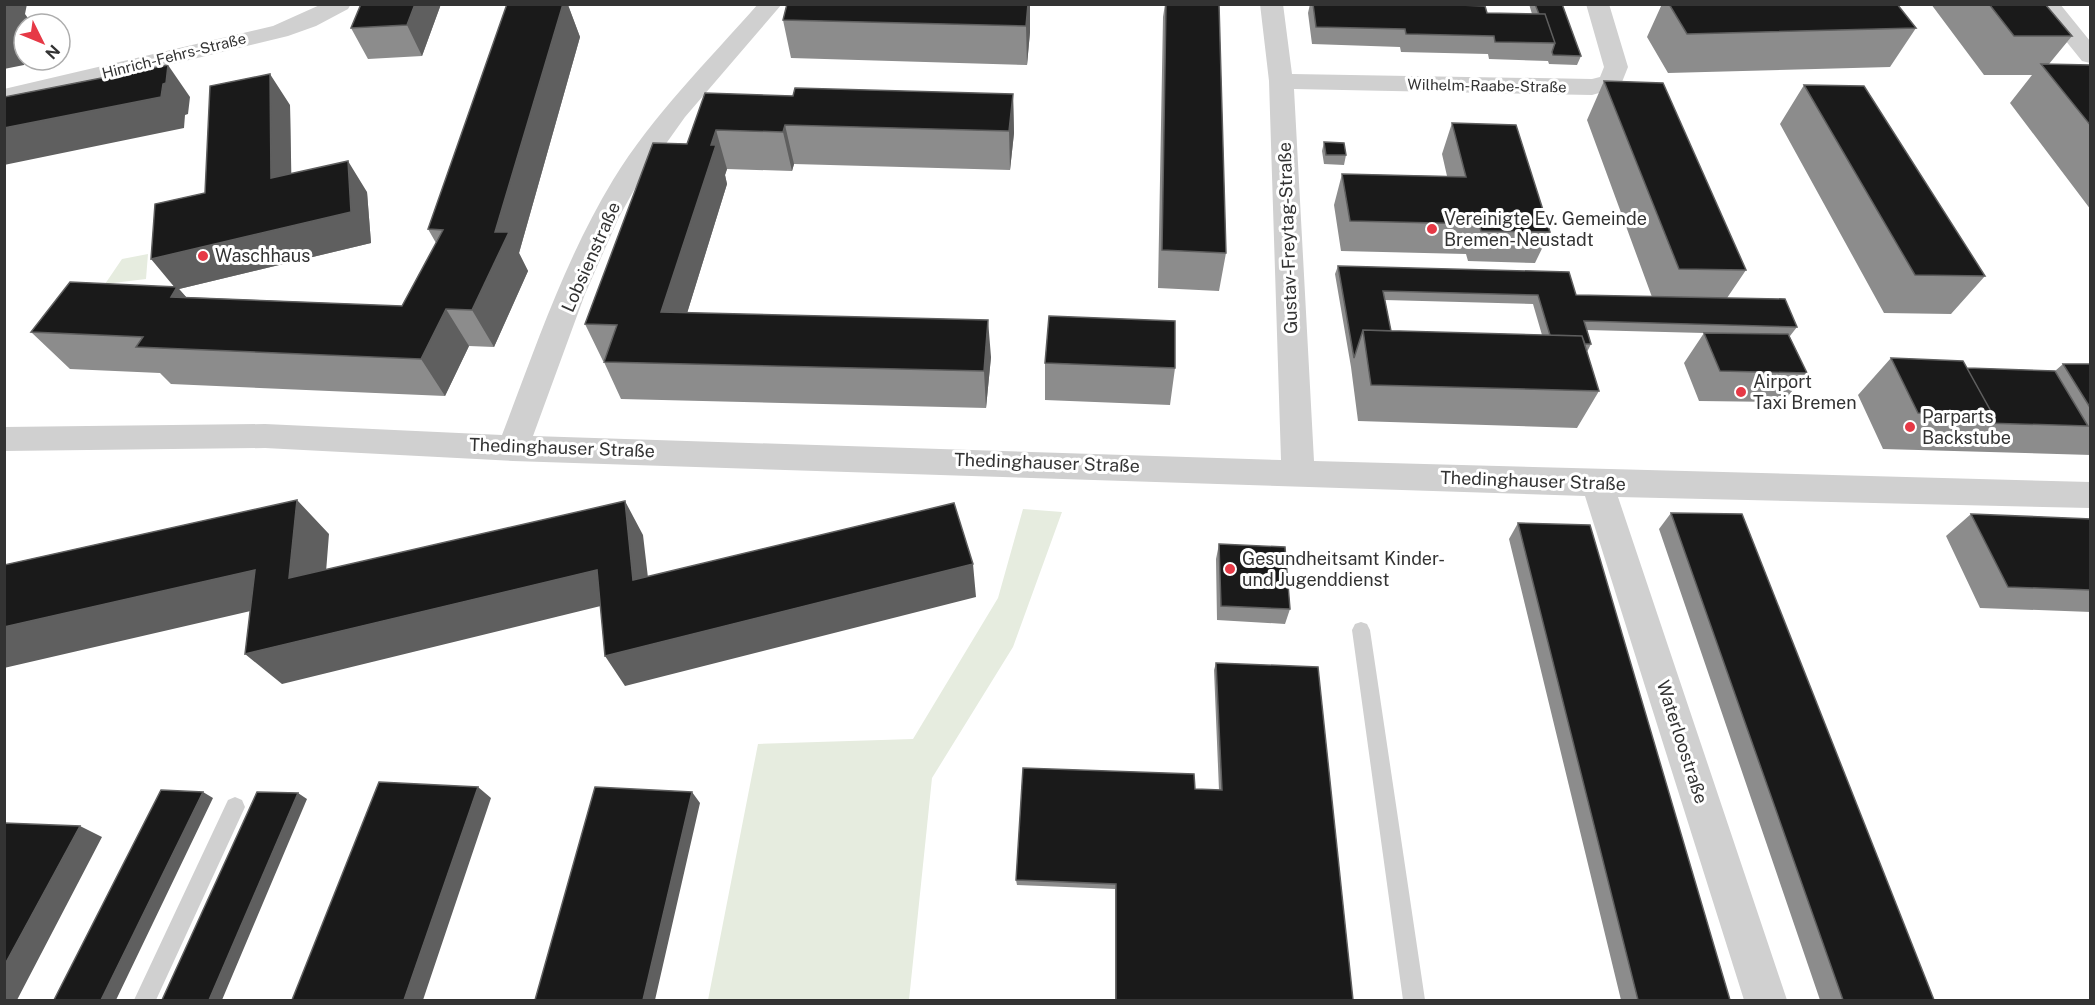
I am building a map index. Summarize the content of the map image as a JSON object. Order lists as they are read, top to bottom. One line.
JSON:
{"streets":{"street":["Hinrich-Fehrs-Straße","Wilhelm-Raabe-Straße","Gustav-Freytag-Straße","Lobsienstraße","Thedinghauser Straße","Waterloostraße"]},"crossings":[["Wilhelm-Raabe-Straße","Gustav-Freytag-Straße"],["Gustav-Freytag-Straße","Thedinghauser Straße"],["Lobsienstraße","Thedinghauser Straße"],["Thedinghauser Straße","Waterloostraße"]],"places":["Vereinigte Ev. Gemeinde Bremen-Neustadt","Waschhaus","Airport Taxi Bremen","Parparts Backstube","Gesundheitsamt Kinder- und Jugenddienst"],"north":"bottom right"}
